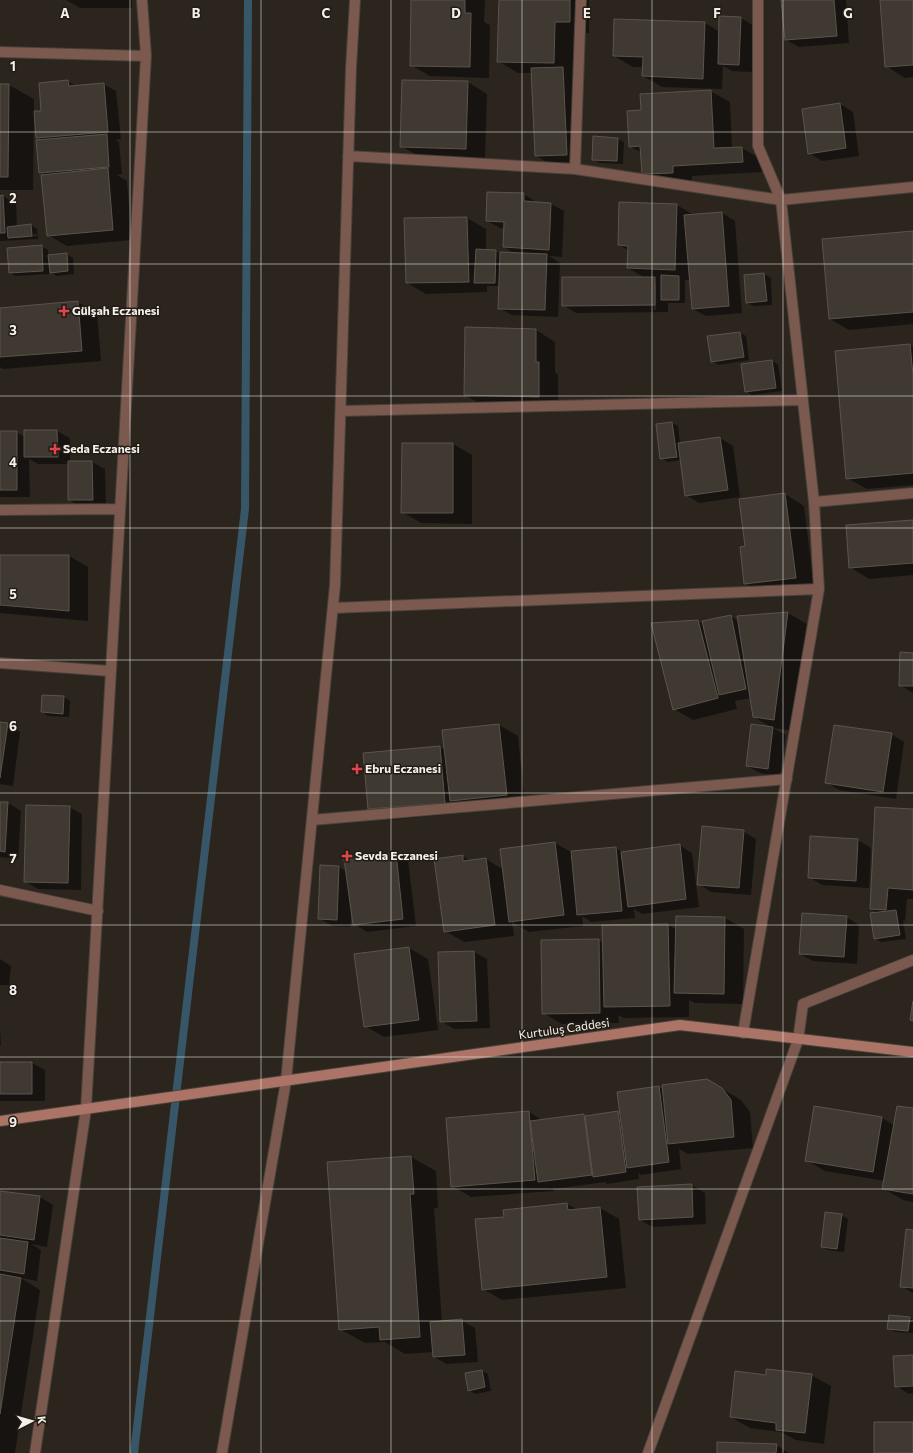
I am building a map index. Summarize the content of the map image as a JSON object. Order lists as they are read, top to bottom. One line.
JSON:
{"streets":{"main road":["Kurtuluş Caddesi"]},"places":{"health":["Gülşah Eczanesi","Seda Eczanesi","Ebru Eczanesi","Sevda Eczanesi"]},"north":"right","grid":{"columns":["A","B","C","D","E","F","G"],"rows":["1","2","3","4","5","6","7","8","9"]}}
